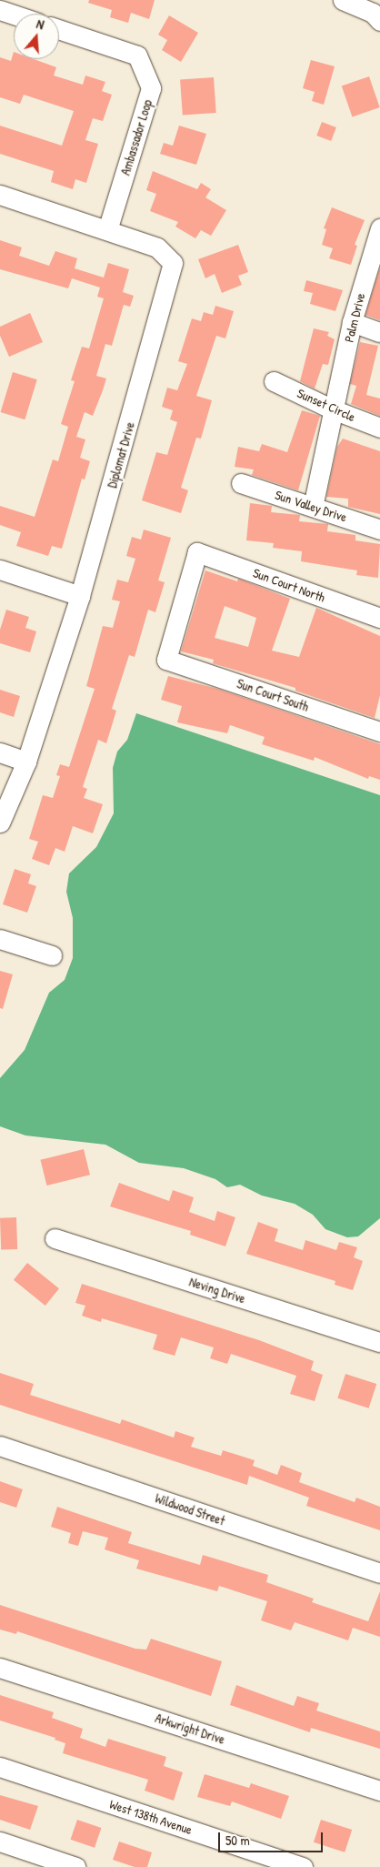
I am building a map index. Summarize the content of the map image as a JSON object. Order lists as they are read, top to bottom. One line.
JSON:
{"streets":{"street":["Ambassador Loop","Palm Drive","Sunset Circle","Diplomat Drive","Sun Valley Drive","Sun Court North","Sun Court South","Neving Drive","Wildwood Street","Arkwright Drive","West 138th Avenue"]},"crossings":[["Ambassador Loop","Diplomat Drive"],["Palm Drive","Sunset Circle"],["Palm Drive","Sun Valley Drive"],["Sun Court North","Sun Court South"]],"scale_bar":"50 m","north":"top"}
